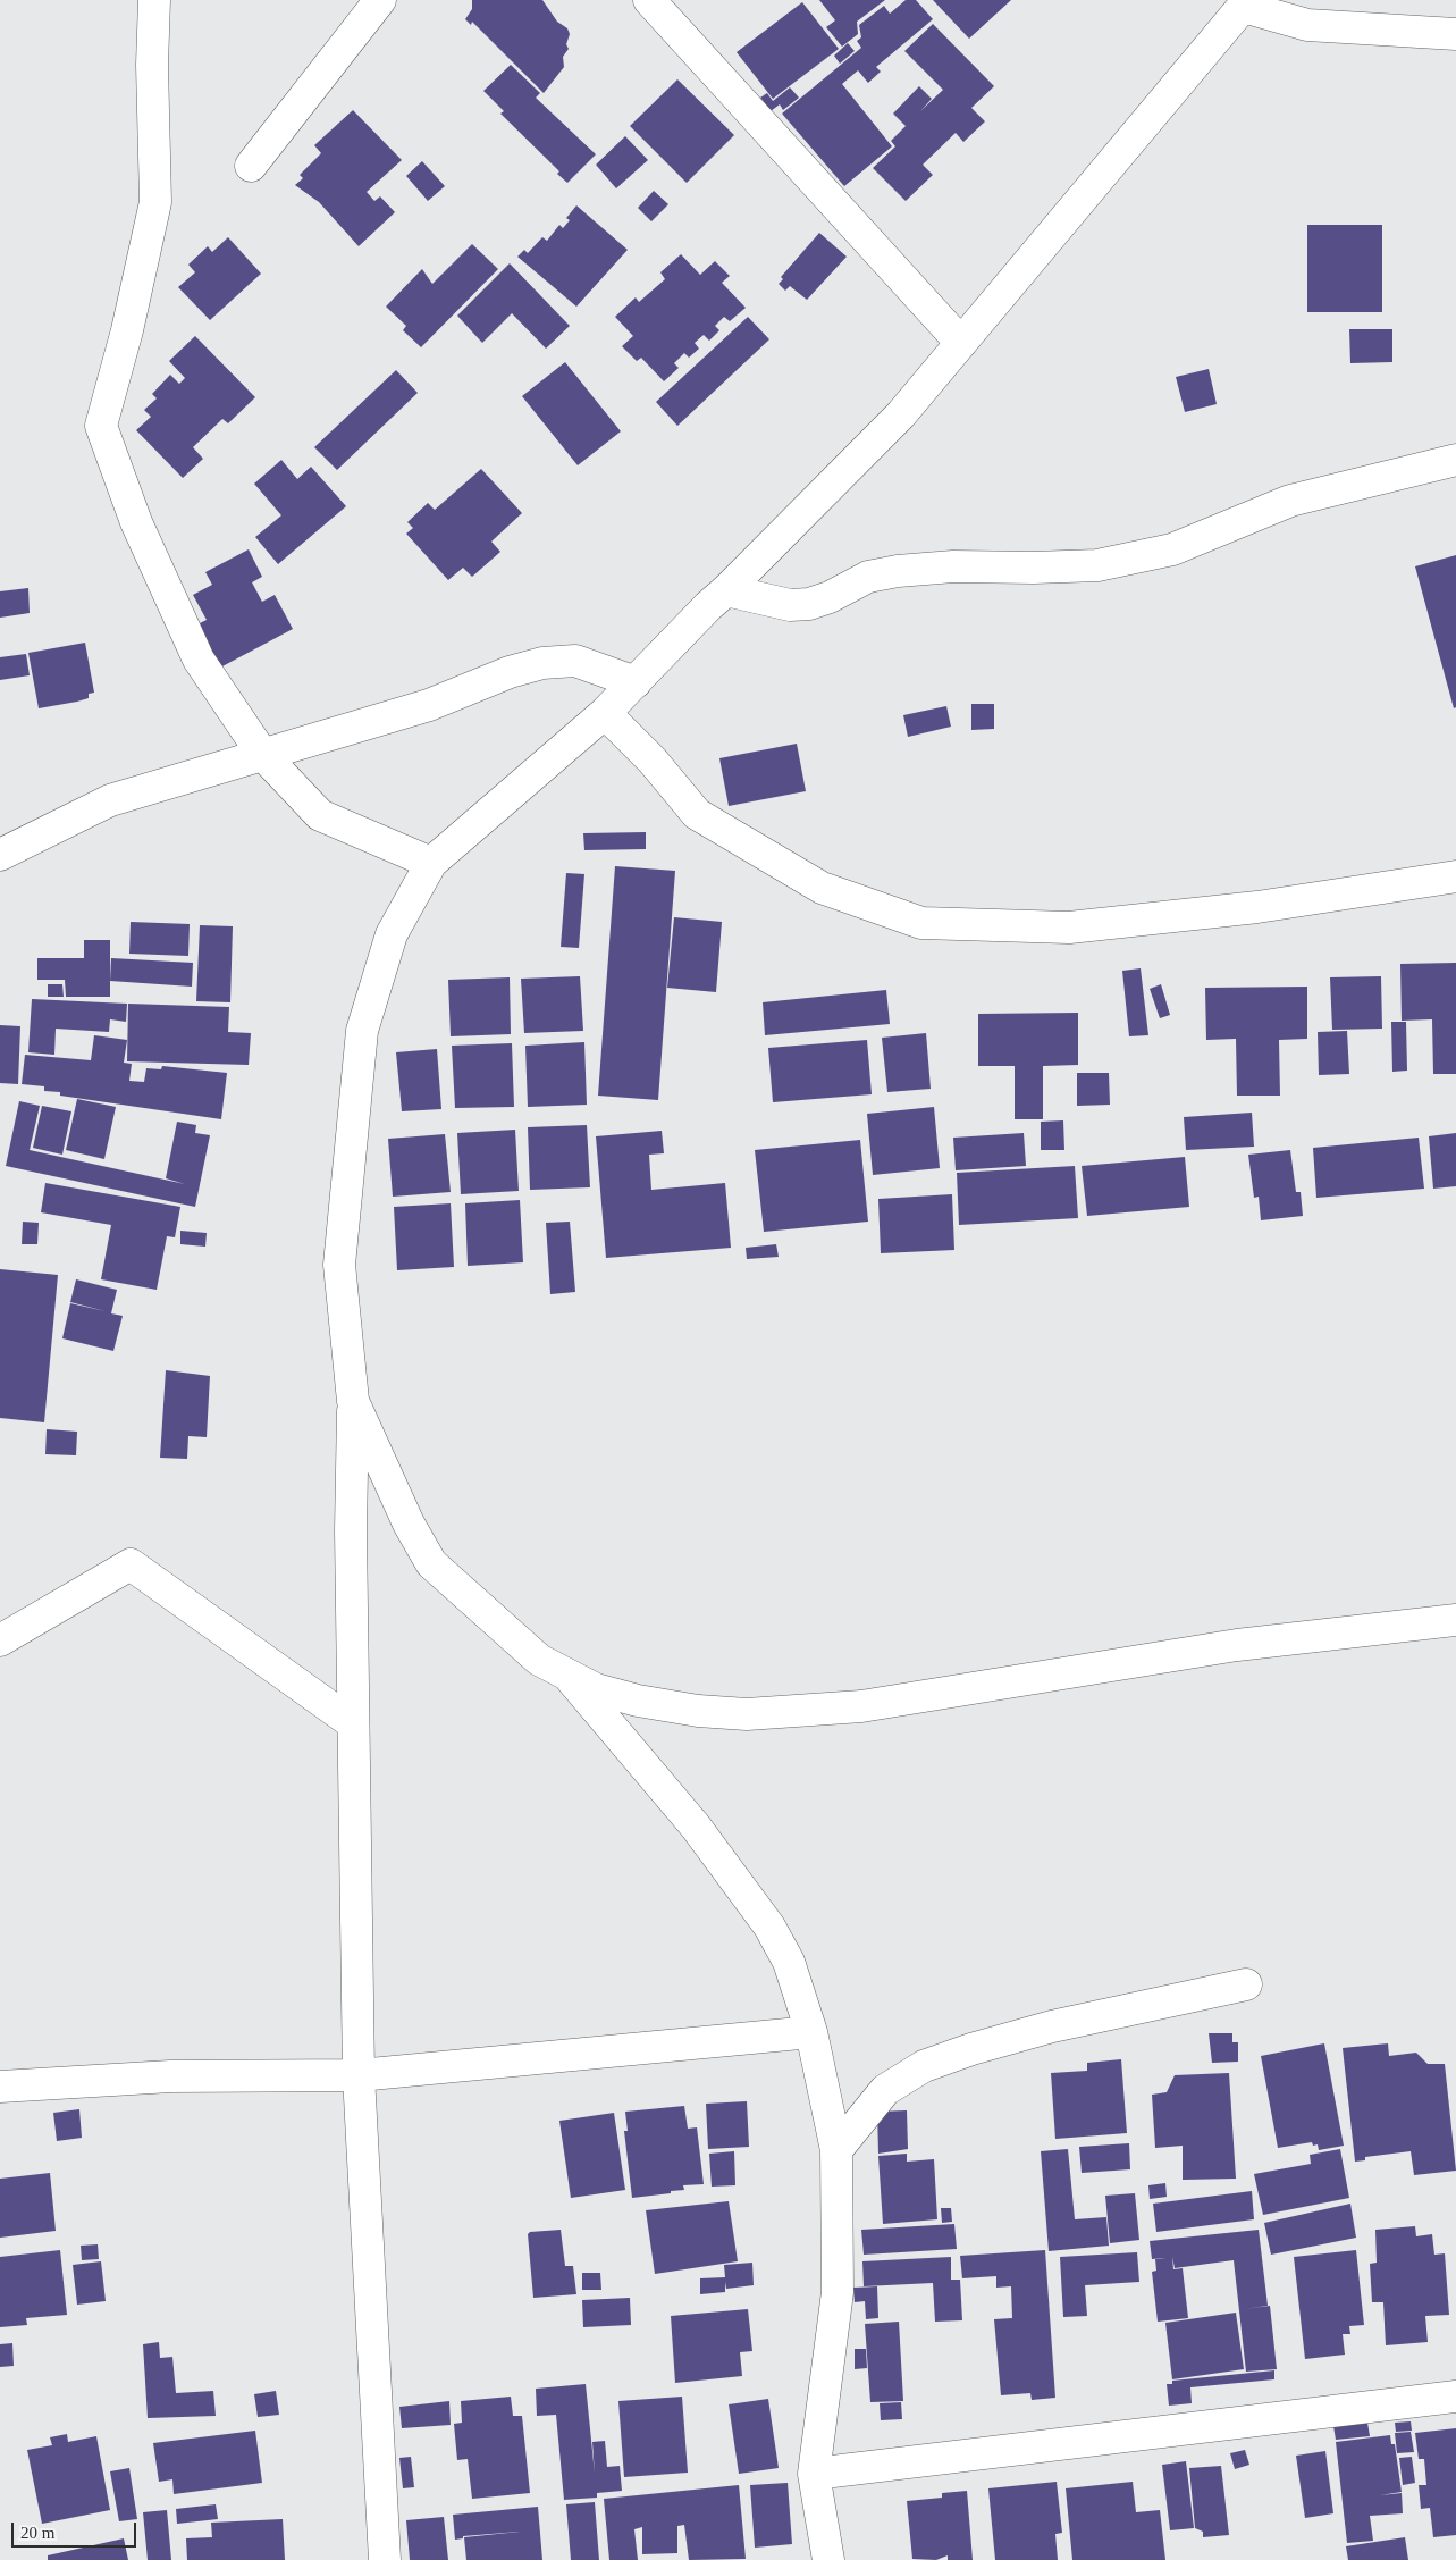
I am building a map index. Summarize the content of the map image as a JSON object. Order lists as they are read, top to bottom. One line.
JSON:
{"scale_bar":"20 m"}
